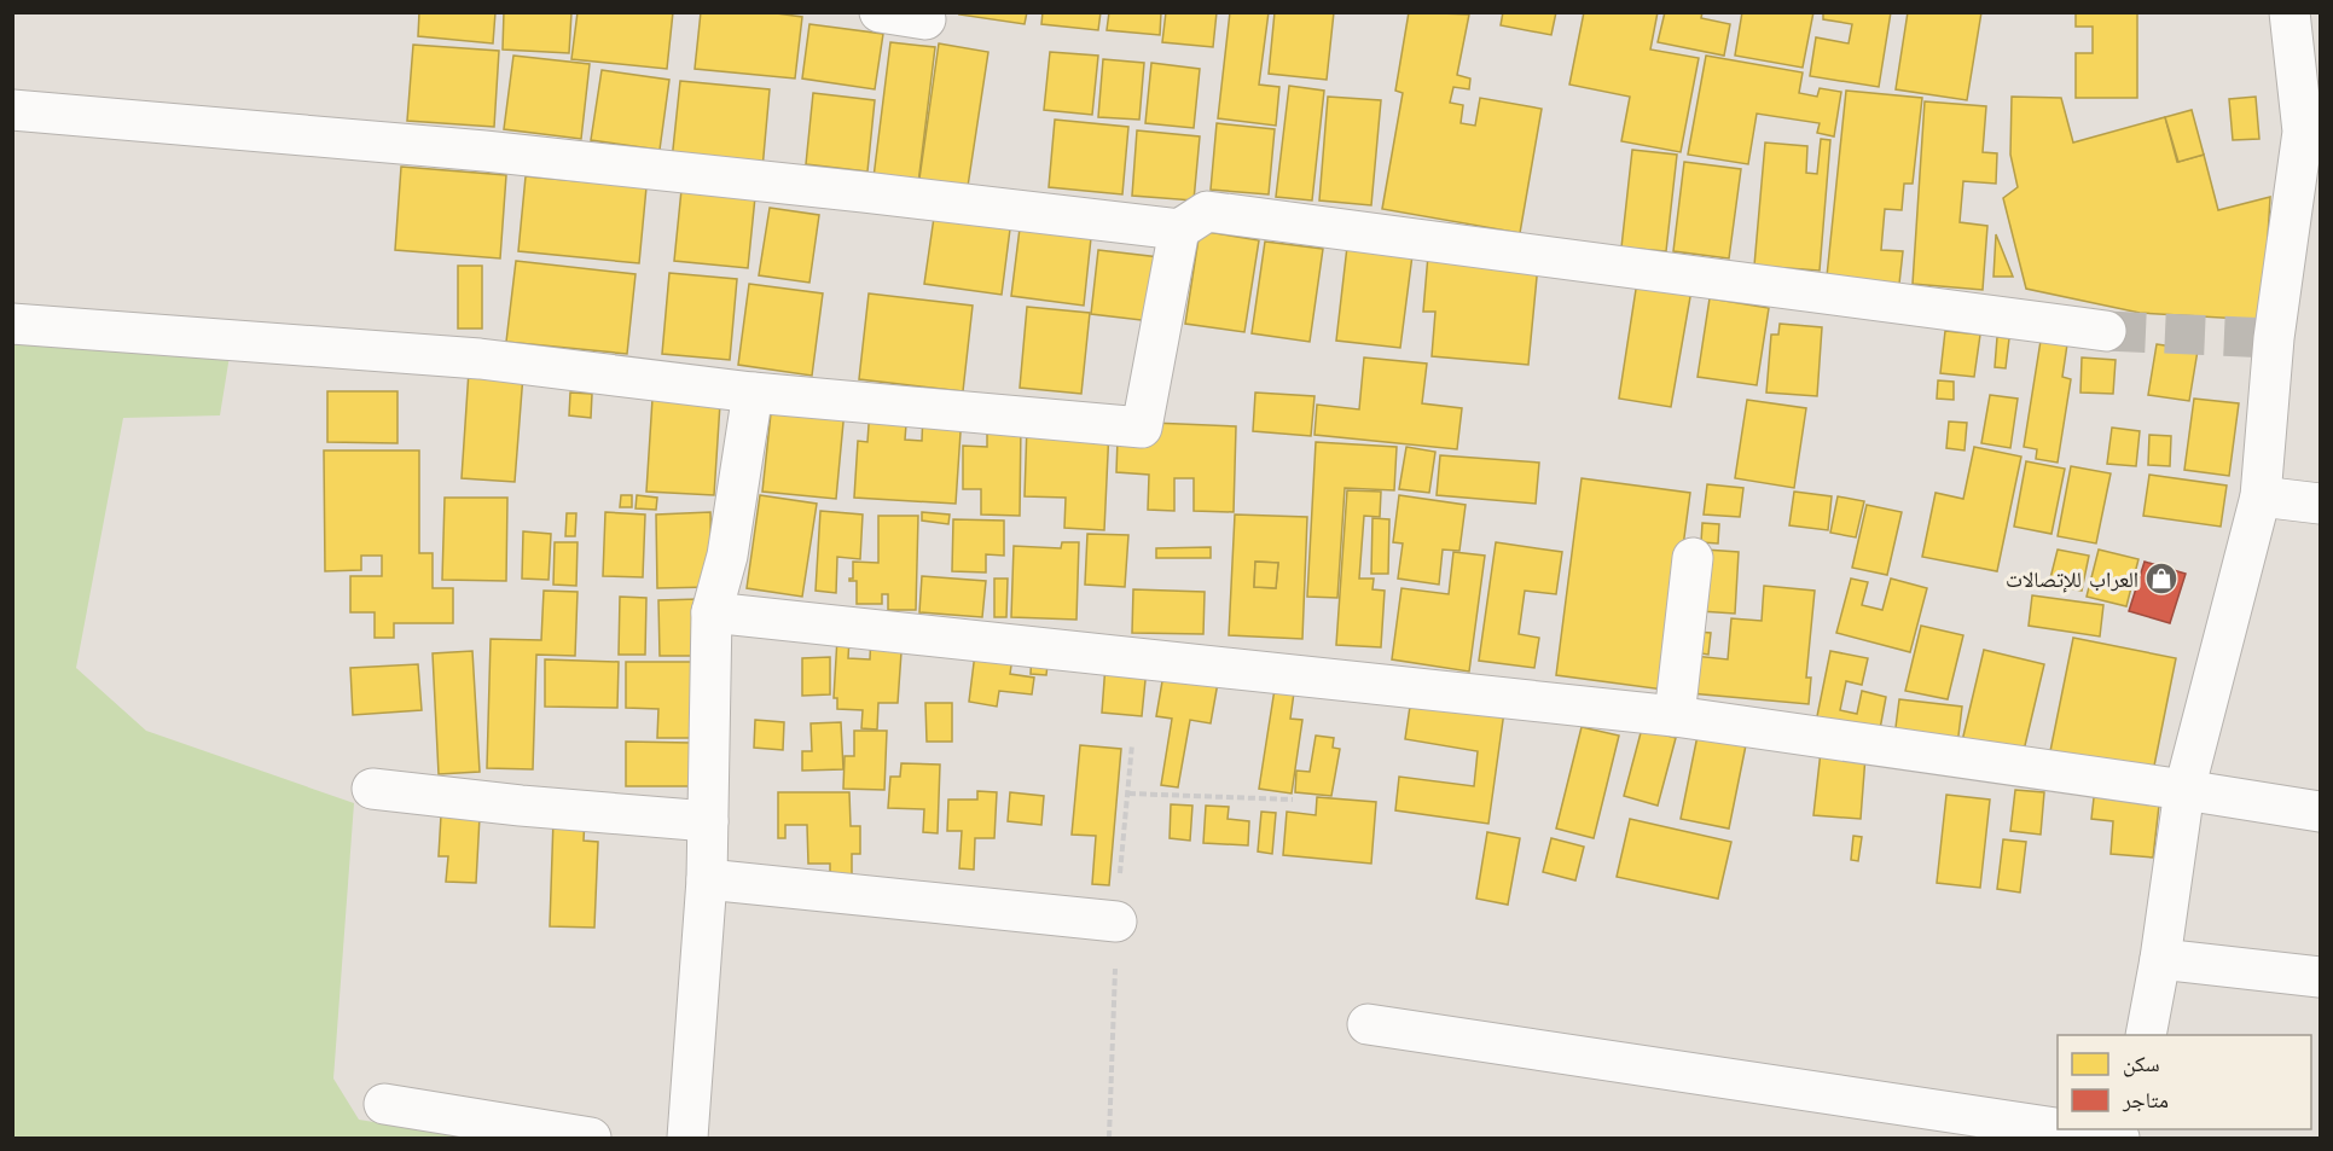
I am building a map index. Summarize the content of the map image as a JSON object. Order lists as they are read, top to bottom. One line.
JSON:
{"places":{"shop":["العراب للإتصالات"]},"legend":["سكن","متاجر"]}
